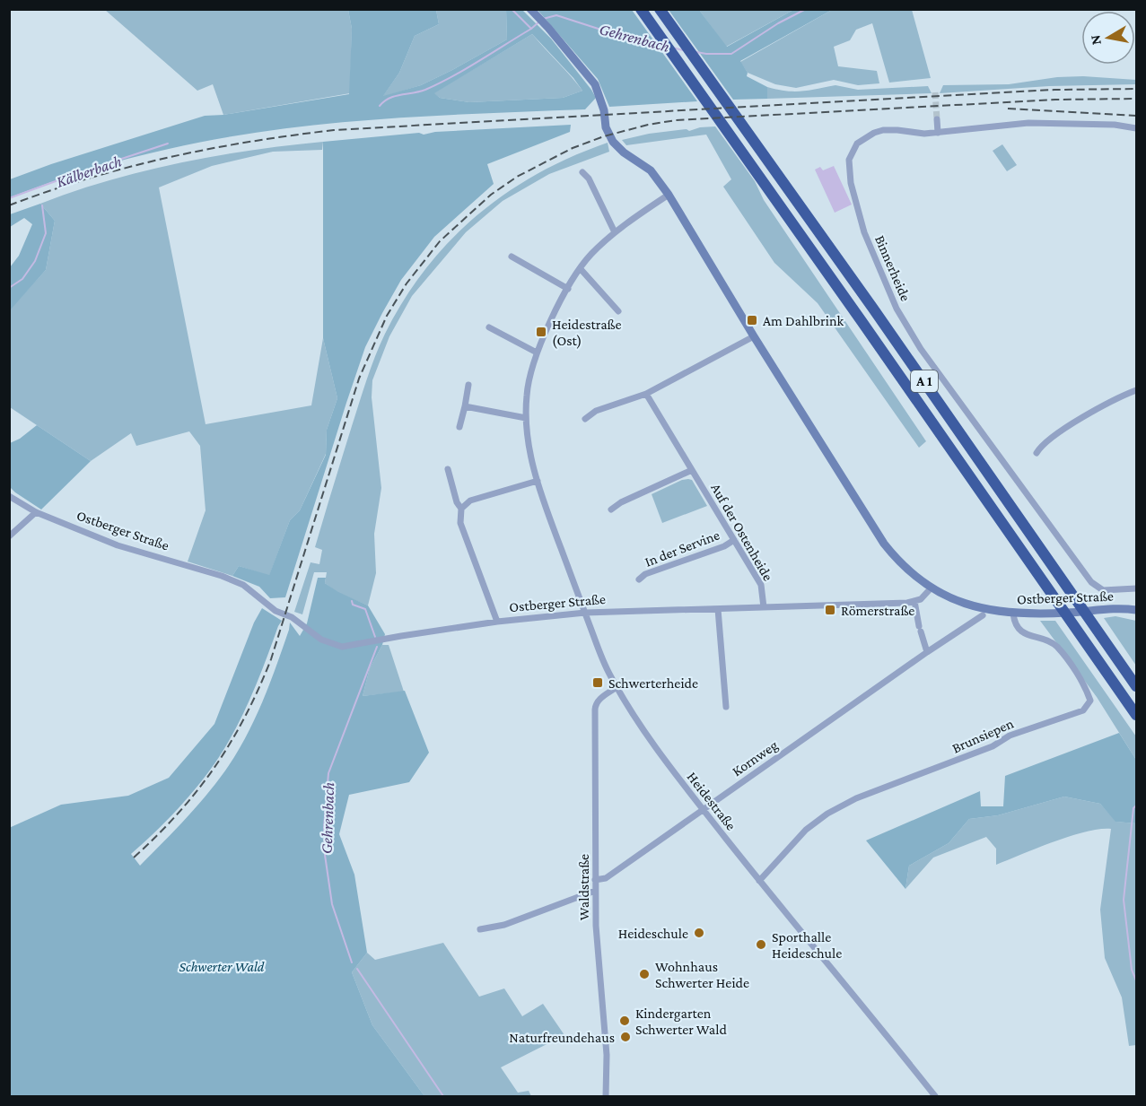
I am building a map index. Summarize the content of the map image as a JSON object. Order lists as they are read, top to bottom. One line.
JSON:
{"streets":{"highway":["A 1"],"street":["Binnerheide","Ostberger Straße","Auf der Ostenheide","In der Servine","Brunsiepen","Kornweg","Heidestraße","Waldstraße"]},"crossings":[["Ostberger Straße","Auf der Ostenheide"],["Ostberger Straße","Brunsiepen"],["Ostberger Straße","Heidestraße"],["Auf der Ostenheide","In der Servine"],["Brunsiepen","Heidestraße"],["Kornweg","Heidestraße"],["Kornweg","Waldstraße"],["Heidestraße","Waldstraße"]],"water":["Gehrenbach","Kälberbach"],"parks":["Schwerter Wald"],"places":{"transit":["Am Dahlbrink","Heidestraße (Ost)","Römerstraße","Schwerterheide"],"other":["Heideschule","Sporthalle Heideschule","Wohnhaus Schwerter Heide","Kindergarten Schwerter Wald","Naturfreundehaus"]},"north":"left"}
